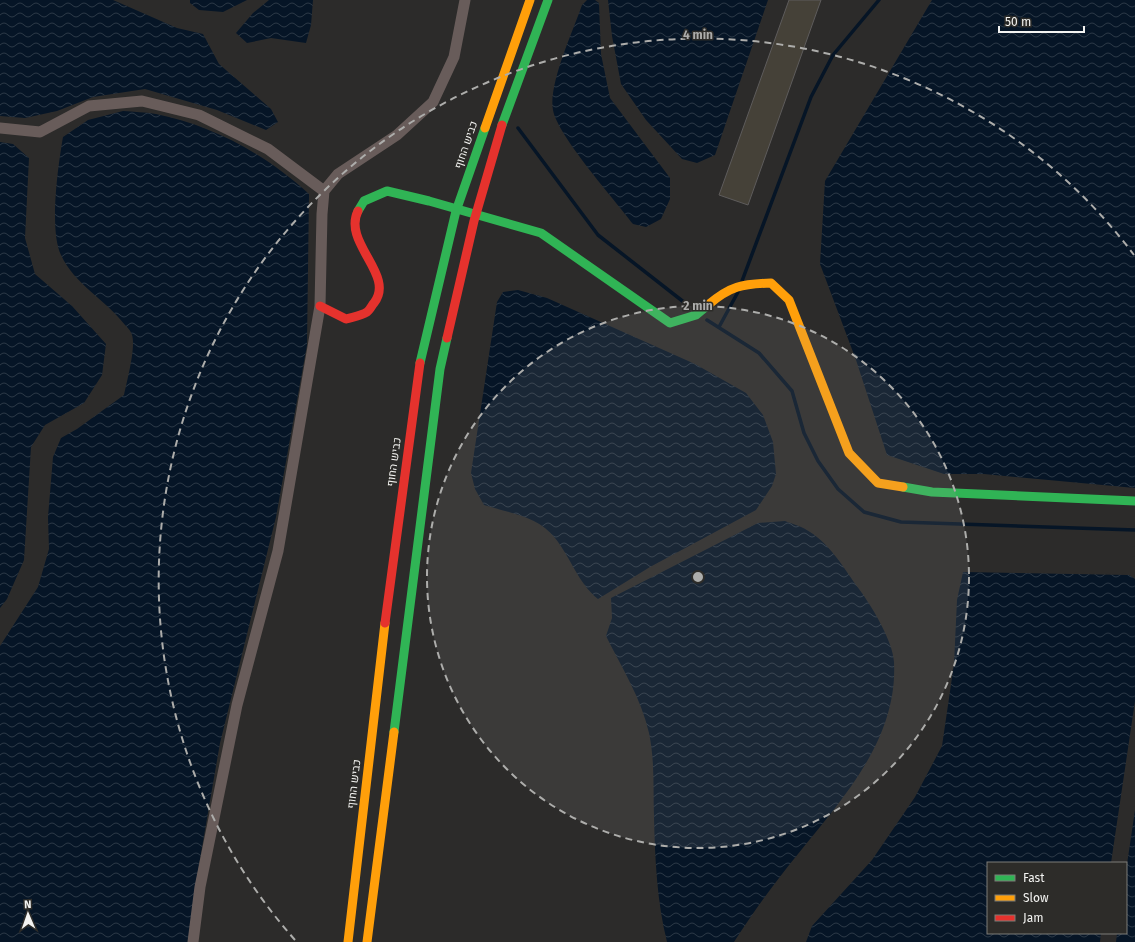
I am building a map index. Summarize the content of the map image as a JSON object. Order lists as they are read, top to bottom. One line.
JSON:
{"streets":{"main road":["כביש החוף"]},"legend":["Fast","Slow","Jam"],"scale_bar":"50 m","north":"top","rings":["4 min","2 min"]}
